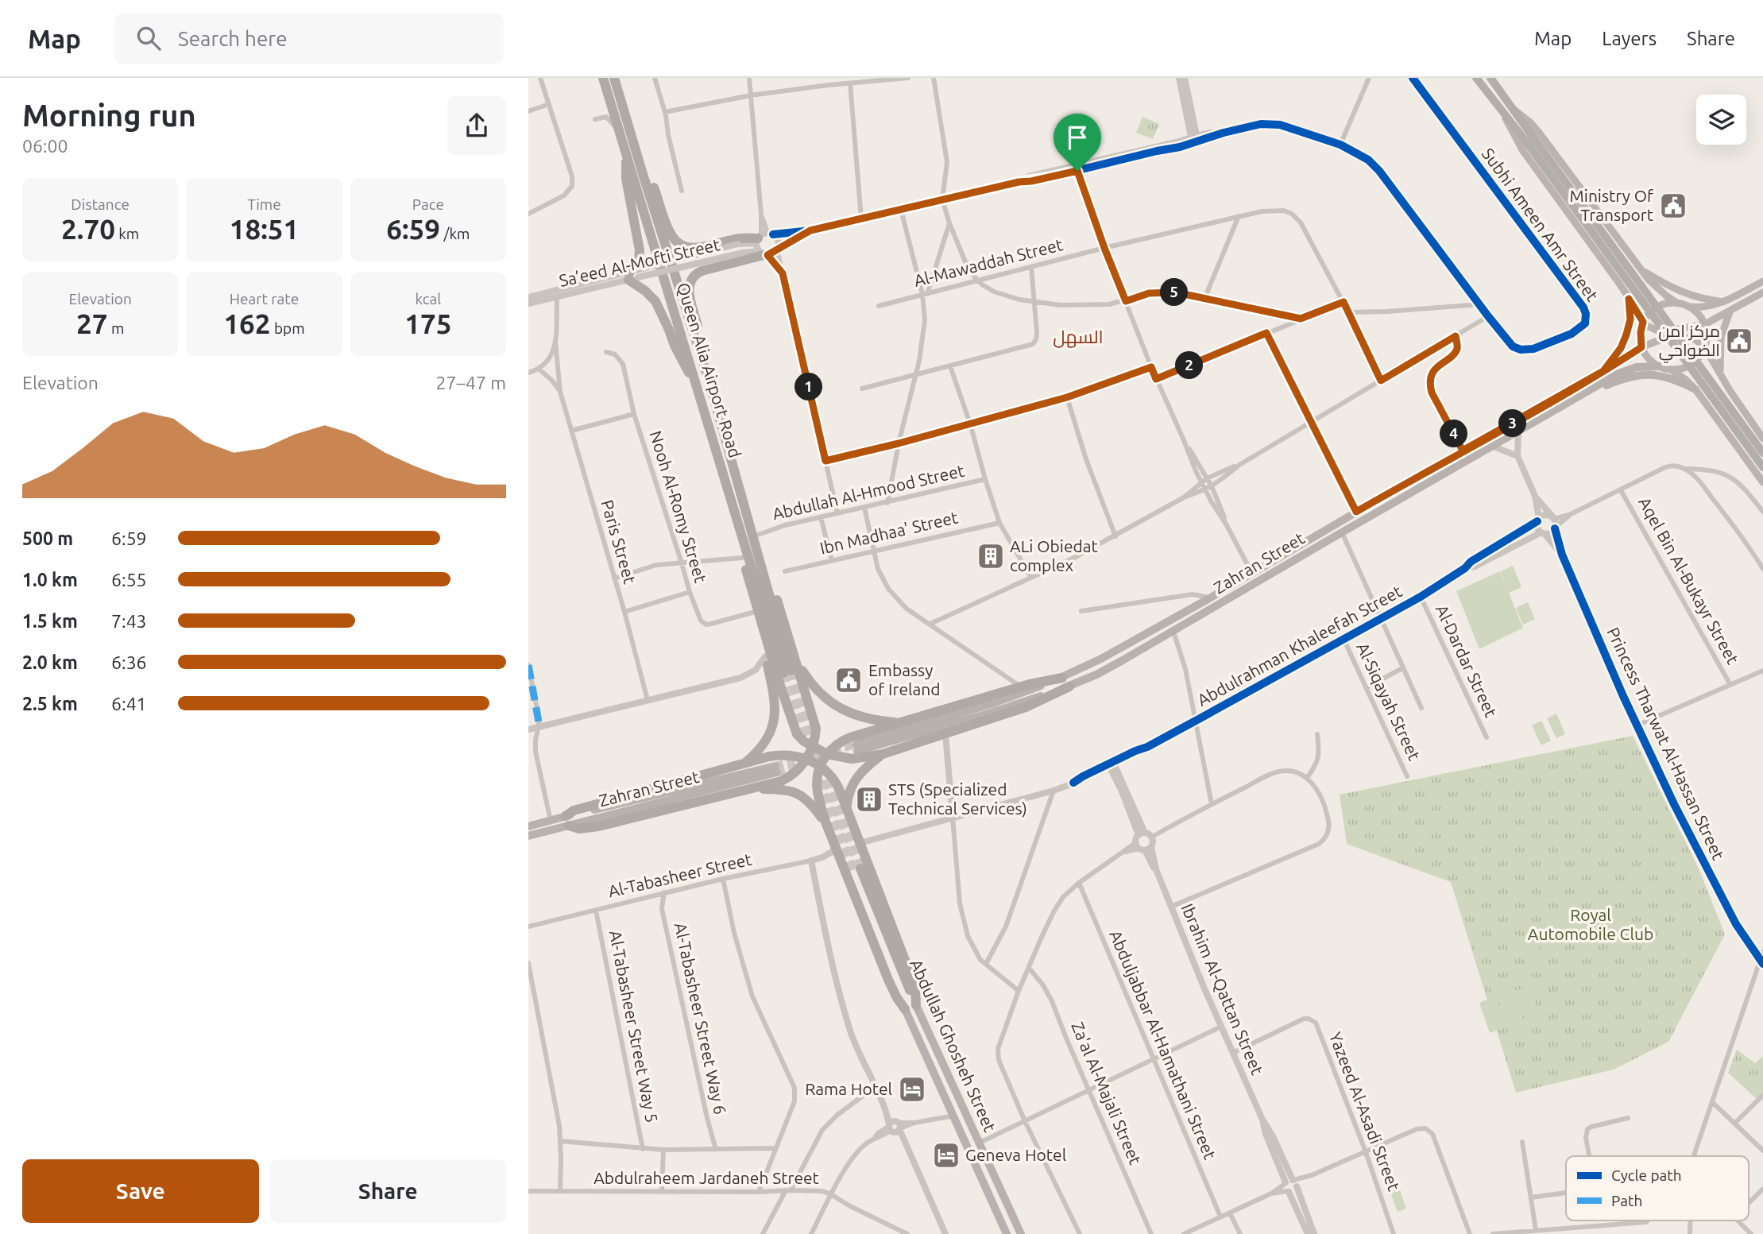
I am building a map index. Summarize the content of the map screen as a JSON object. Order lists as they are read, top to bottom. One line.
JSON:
{"streets":{"highway":["Queen Alia Airport Road","Abdullah Ghosheh Street"],"main road":["Zahran Street"],"street":["Subhi Ameen Amr Street","Sa’eed Al-Mofti Street","Al-Mawaddah Street","Abdullah Al-Hmood Street","Nooh Al-Romy Street","Ibn Madhaa' Street","Paris Street","Aqel Bin Al-Bukayr Street","Abdulrahman Khaleefah Street","Al-Dardar Street","Al-Siqayah Street","Princess Tharwat Al-Hassan Street","Al-Tabasheer Street","Ibrahim Al-Qattan Street","Al-Tabasheer Street Way 6","Al-Tabasheer Street Way 5","Abduljabbar Al-Hamathani Street","Za'al Al-Majali Street","Yazeed Al-Asadi Street","Abdulraheem Jardaneh Street"]},"crossings":[["Sa’eed Al-Mofti Street","Paris Street"],["Abdulrahman Khaleefah Street","Al-Dardar Street"],["Abdulrahman Khaleefah Street","Al-Siqayah Street"],["Abdulrahman Khaleefah Street","Princess Tharwat Al-Hassan Street"],["Al-Tabasheer Street","Al-Tabasheer Street Way 6"],["Al-Tabasheer Street","Al-Tabasheer Street Way 5"],["Ibrahim Al-Qattan Street","Yazeed Al-Asadi Street"],["Al-Tabasheer Street Way 6","Al-Tabasheer Street Way 5"]],"districts":["السهل"],"parks":["Royal Automobile Club"],"places":{"public building":["Ministry Of Transport","مركز امن الضواحي","Embassy of Ireland"],"building":["ALi Obiedat complex","STS (Specialized Technical Services)"],"hotel":["Rama Hotel","Geneva Hotel"]},"legend":["Cycle path","Path"],"page":{"header":"Map","search":"Search here","nav":["Map","Layers","Share"],"heading":["Morning run","06:00"],"stats":[["Distance","2.70 km"],["Time","18:51"],["Pace","6:59 /km"],["Elevation","27 m"],["Heart rate","162 bpm"],["kcal","175"]],"pins":["5","2","1","3","4"],"chart":["Elevation","27–47 m"],"list":[{"name":"500 m","note":"6:59"},{"name":"1.0 km","note":"6:55"},{"name":"1.5 km","note":"7:43"},{"name":"2.0 km","note":"6:36"},{"name":"2.5 km","note":"6:41"}],"buttons":["Save","Share"]}}
